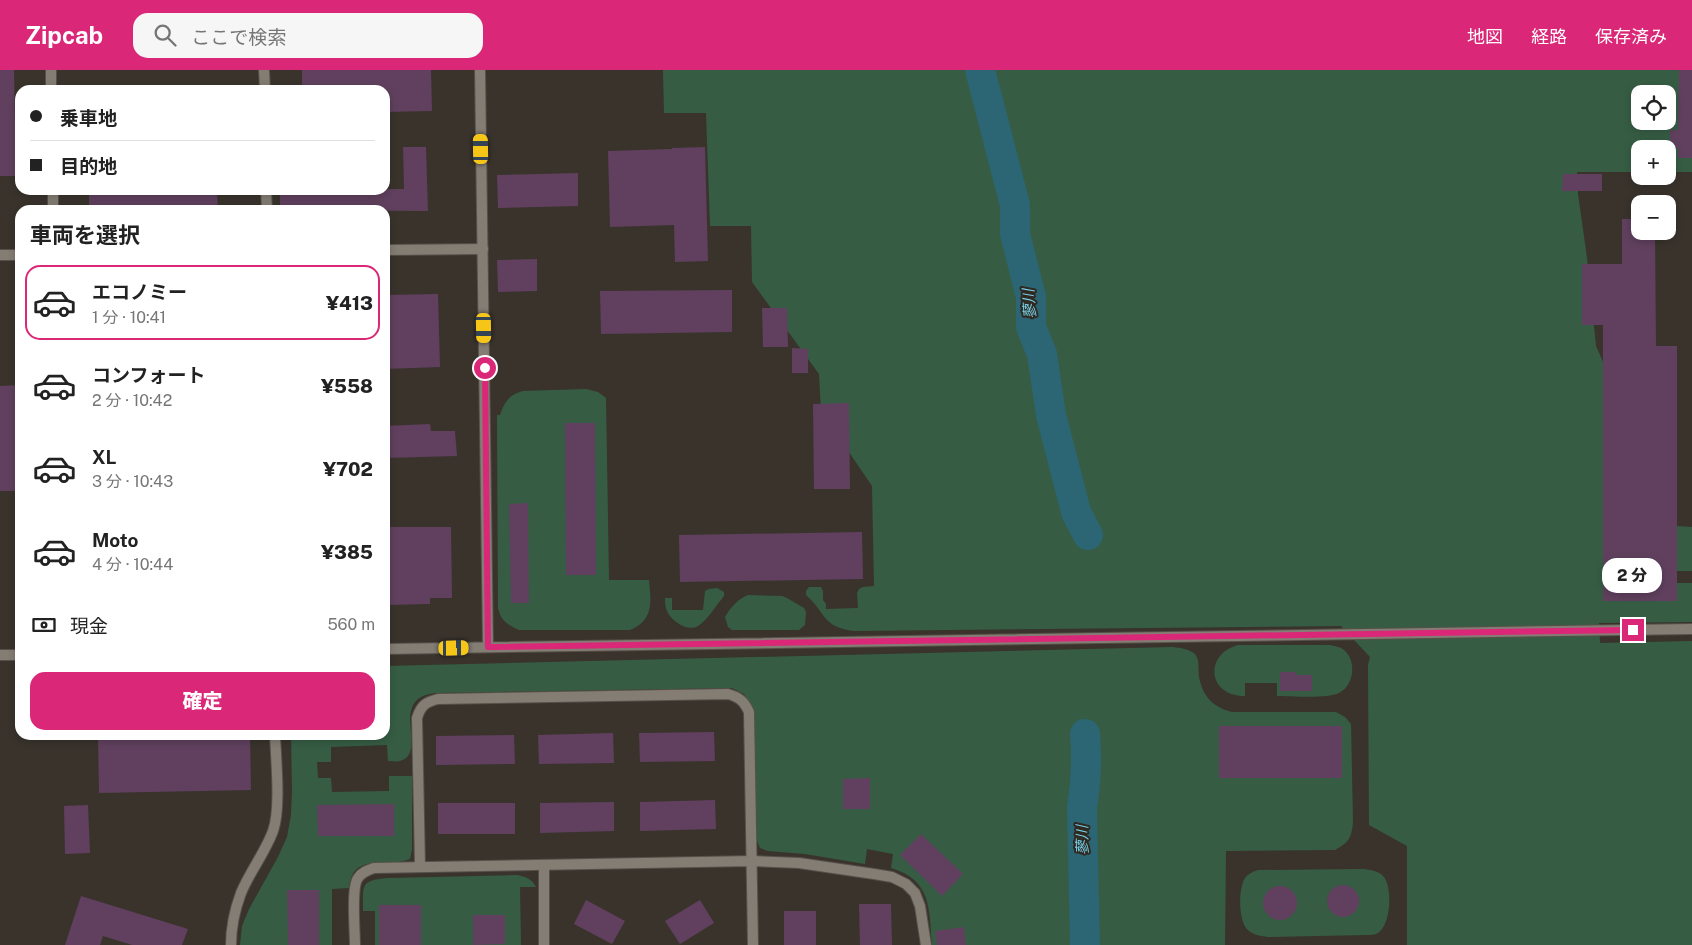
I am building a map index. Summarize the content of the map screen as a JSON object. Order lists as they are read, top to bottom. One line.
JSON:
{"water":["蓼川"],"page":{"header":"Zipcab","search":"ここで検索","nav":["地図","経路","保存済み"],"map_buttons":["+","−"],"banner":["乗車地","目的地"],"heading":"車両を選択","list":[{"name":"エコノミー","note":"1 分 · 10:41","value":"¥413"},{"name":"コンフォート","note":"2 分 · 10:42","value":"¥558"},{"name":"XL","note":"3 分 · 10:43","value":"¥702"},{"name":"Moto","note":"4 分 · 10:44","value":"¥385"}],"bubble":"2 分","pay":["現金","560 m"],"buttons":"確定"}}
